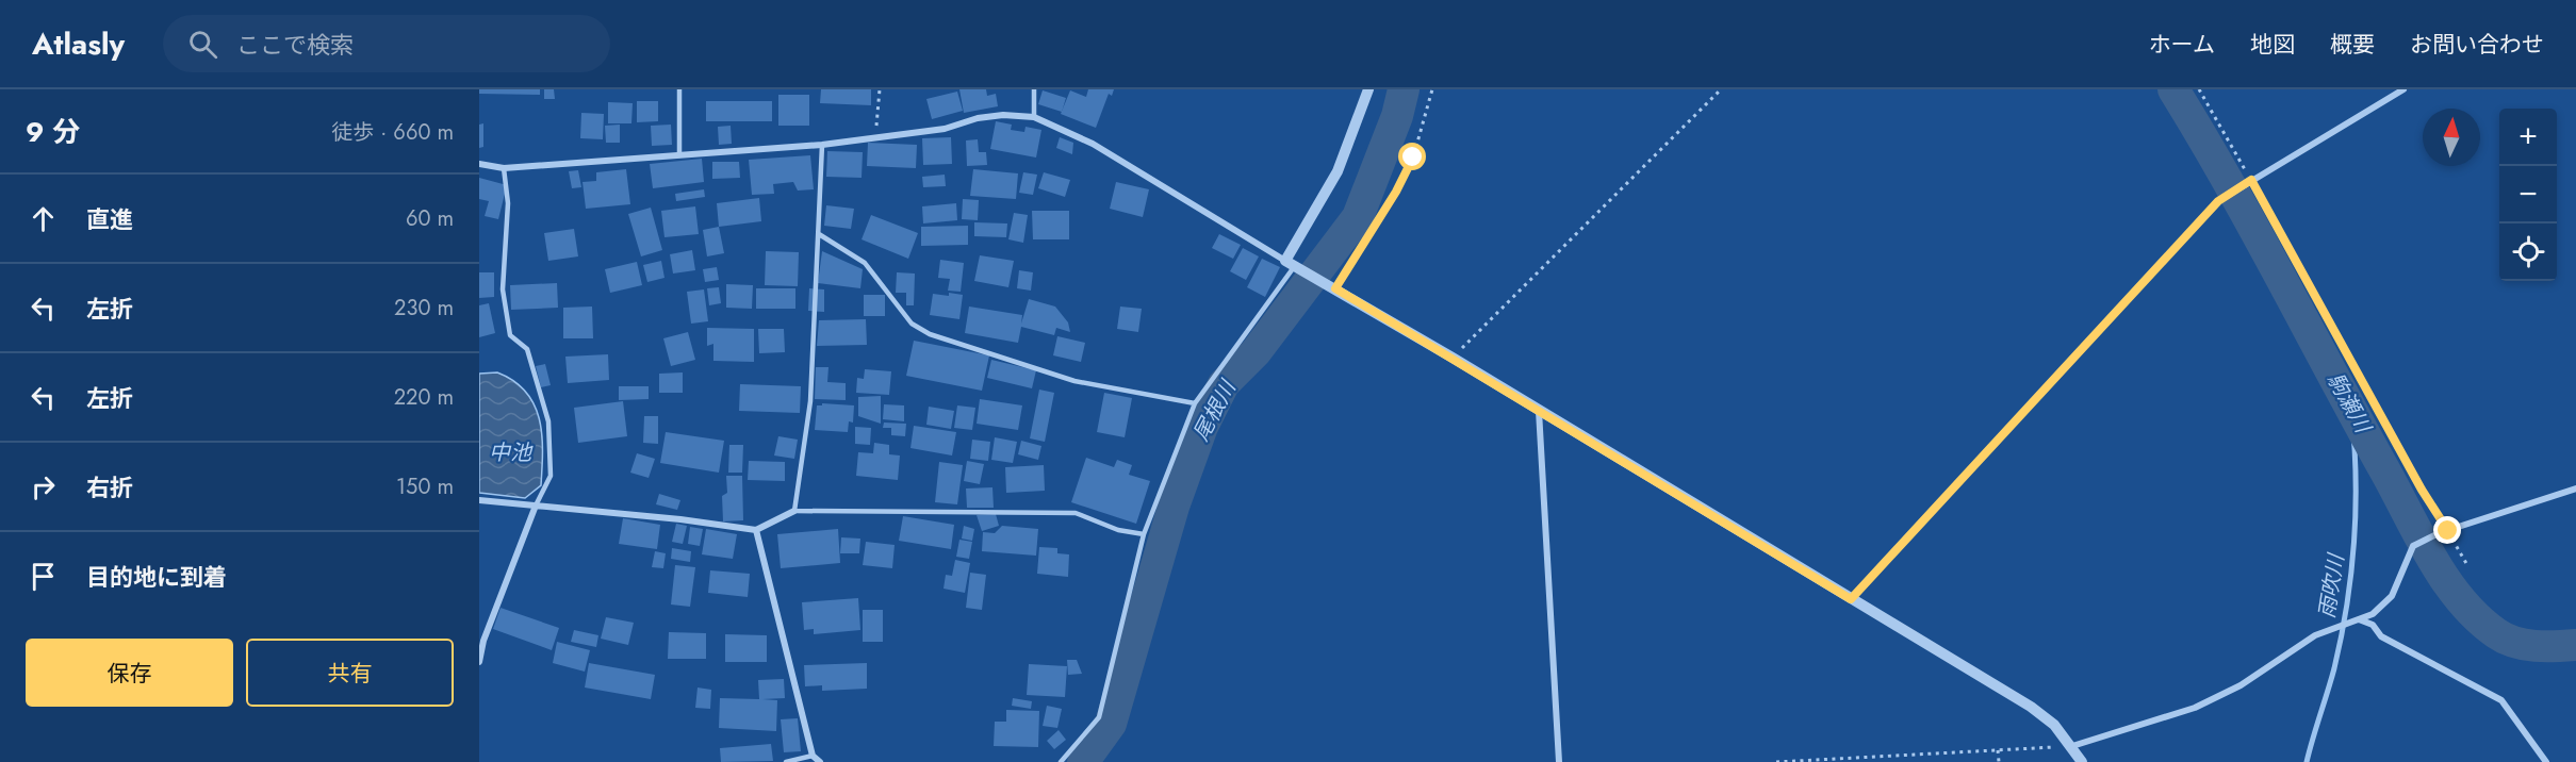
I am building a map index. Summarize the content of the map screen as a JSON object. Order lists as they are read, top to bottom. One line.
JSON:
{"water":["駒瀬川","尾根川","中池","雨吹川"],"north":"top","page":{"header":"Atlasly","search":"ここで検索","nav":["ホーム","地図","概要","お問い合わせ"],"heading":["9 分","徒歩 · 660 m"],"map_buttons":["+","−"],"list":[["直進","60 m"],["左折","230 m"],["左折","220 m"],["右折","150 m"],"目的地に到着"],"buttons":["保存","共有"]}}
